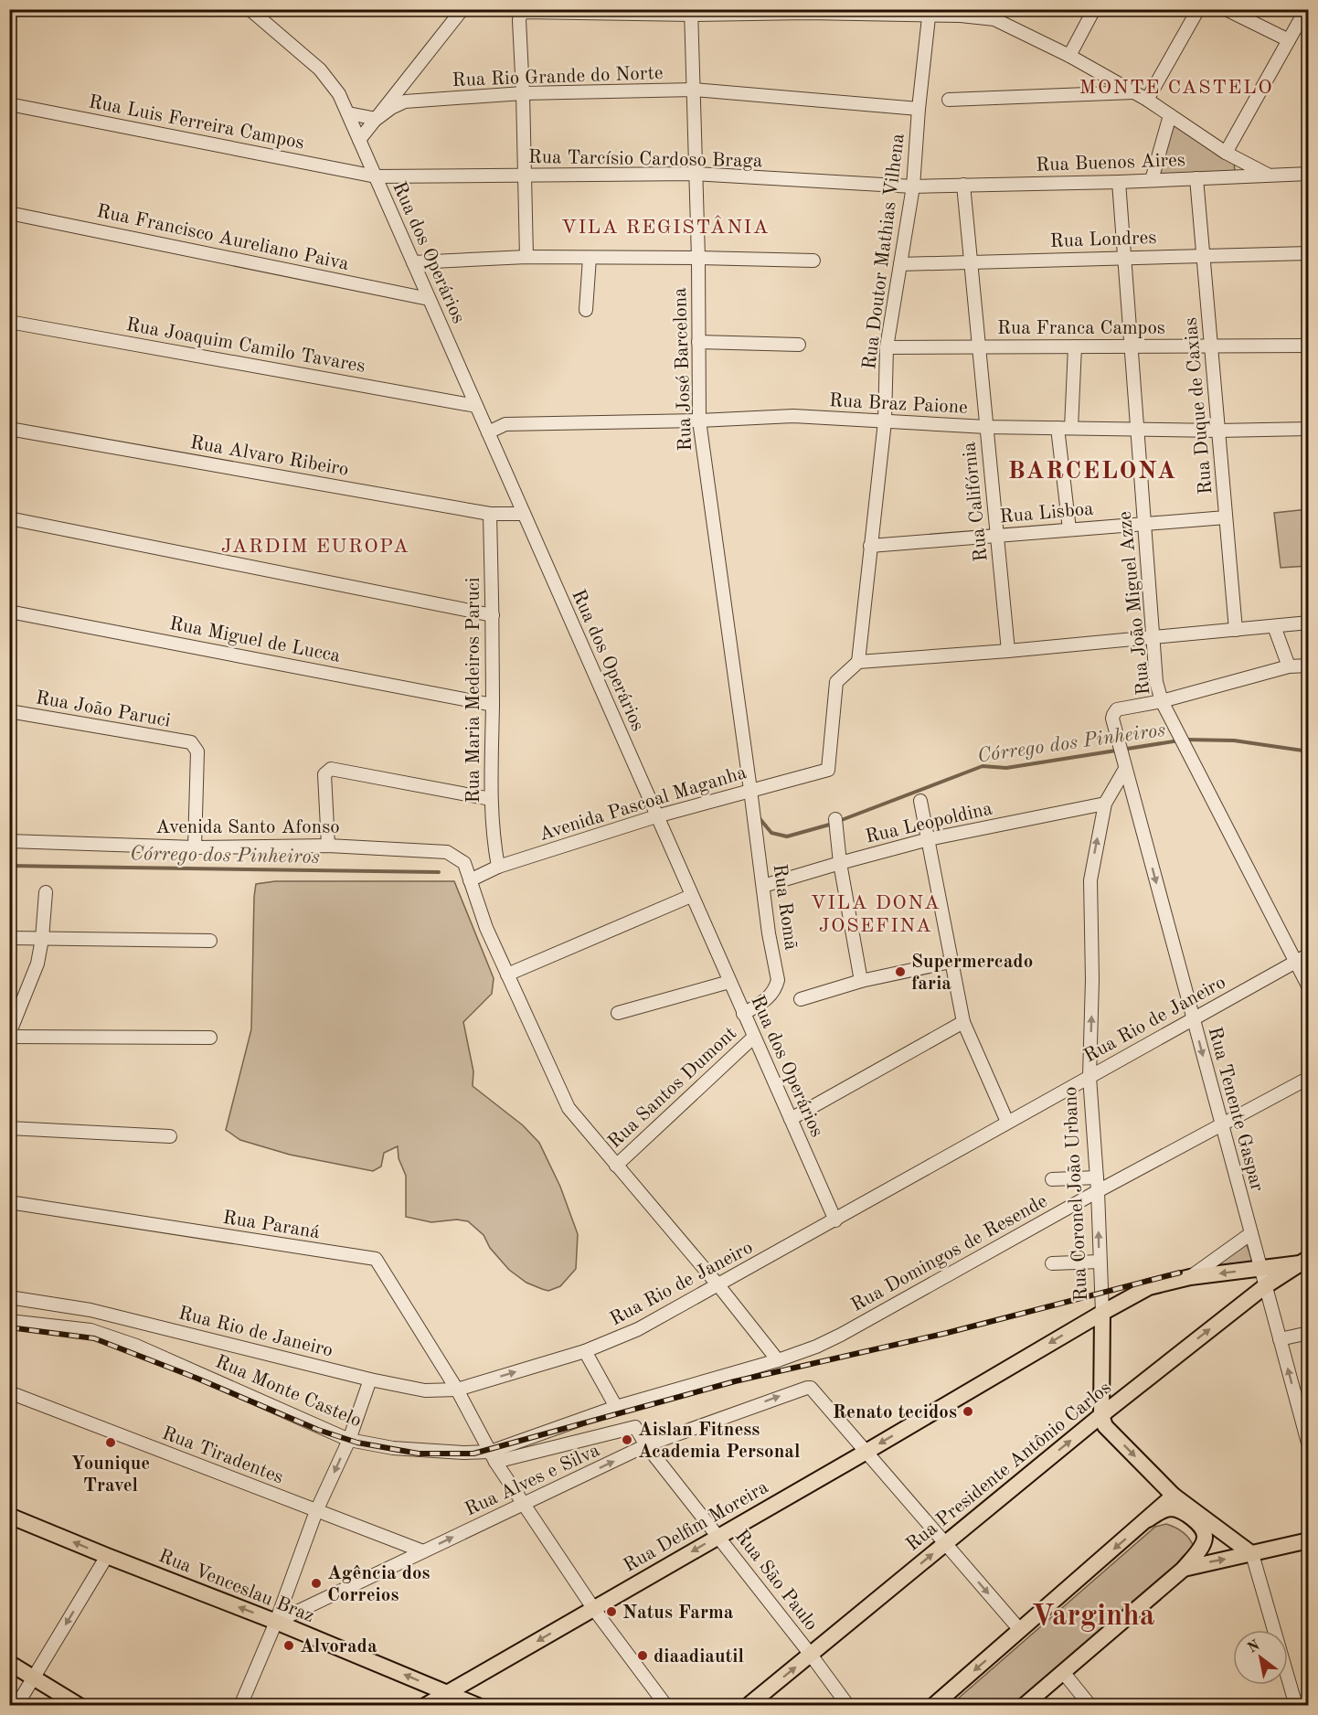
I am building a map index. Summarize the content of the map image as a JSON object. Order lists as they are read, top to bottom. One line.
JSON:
{"streets":{"main road":["Rua Coronel João Urbano","Rua Presidente Antônio Carlos","Rua Delfim Moreira","Rua Venceslau Braz"],"street":["Rua Rio Grande do Norte","Rua Luis Ferreira Campos","Rua Tarcísio Cardoso Braga","Rua Buenos Aires","Rua Francisco Aureliano Paiva","Rua Londres","Rua Doutor Mathias Vilhena","Rua dos Operários","Rua Franca Campos","Rua Joaquim Camilo Tavares","Rua José Barcelona","Rua Braz Paione","Rua Duque de Caxias","Rua Alvaro Ribeiro","Rua Califórnia","Rua Lisboa","Rua João Miguel Azze","Rua Miguel de Lucca","Rua Maria Medeiros Paruci","Rua João Paruci","Avenida Pascoal Maganha","Rua Leopoldina","Avenida Santo Afonso","Rua Romã","Rua Rio de Janeiro","Rua Santos Dumont","Rua Tenente Gaspar","Rua Paraná","Rua Domingos de Resende","Rua Monte Castelo","Rua Tiradentes","Rua Alves e Silva","Rua São Paulo"]},"crossings":[["Rua Rio Grande do Norte","Rua Doutor Mathias Vilhena"],["Rua Rio Grande do Norte","Rua José Barcelona"],["Rua Luis Ferreira Campos","Rua Tarcísio Cardoso Braga"],["Rua Luis Ferreira Campos","Rua dos Operários"],["Rua Tarcísio Cardoso Braga","Rua Buenos Aires"],["Rua Tarcísio Cardoso Braga","Rua Doutor Mathias Vilhena"],["Rua Tarcísio Cardoso Braga","Rua dos Operários"],["Rua Tarcísio Cardoso Braga","Rua José Barcelona"],["Rua Buenos Aires","Rua Doutor Mathias Vilhena"],["Rua Buenos Aires","Rua Duque de Caxias"],["Rua Buenos Aires","Rua Califórnia"],["Rua Buenos Aires","Rua João Miguel Azze"],["Rua Francisco Aureliano Paiva","Rua dos Operários"],["Rua Londres","Rua Doutor Mathias Vilhena"],["Rua Londres","Rua Duque de Caxias"],["Rua Londres","Rua Califórnia"],["Rua Londres","Rua João Miguel Azze"],["Rua Doutor Mathias Vilhena","Rua Franca Campos"],["Rua Doutor Mathias Vilhena","Rua Braz Paione"],["Rua Doutor Mathias Vilhena","Rua Lisboa"],["Rua Doutor Mathias Vilhena","Avenida Pascoal Maganha"],["Rua dos Operários","Rua Joaquim Camilo Tavares"],["Rua dos Operários","Rua Braz Paione"],["Rua dos Operários","Rua Alvaro Ribeiro"],["Rua dos Operários","Avenida Pascoal Maganha"],["Rua dos Operários","Rua Romã"],["Rua dos Operários","Rua Rio de Janeiro"],["Rua dos Operários","Rua Santos Dumont"],["Rua Franca Campos","Rua Duque de Caxias"],["Rua Franca Campos","Rua Califórnia"],["Rua Franca Campos","Rua João Miguel Azze"],["Rua José Barcelona","Rua Braz Paione"],["Rua José Barcelona","Avenida Pascoal Maganha"],["Rua José Barcelona","Rua Romã"],["Rua Braz Paione","Rua Duque de Caxias"],["Rua Braz Paione","Rua Califórnia"],["Rua Braz Paione","Rua João Miguel Azze"],["Rua Duque de Caxias","Rua Lisboa"],["Rua Alvaro Ribeiro","Rua Maria Medeiros Paruci"],["Rua Califórnia","Rua Lisboa"],["Rua Lisboa","Rua João Miguel Azze"],["Rua João Miguel Azze","Rua Rio de Janeiro"],["Rua João Miguel Azze","Rua Tenente Gaspar"],["Rua Miguel de Lucca","Rua Maria Medeiros Paruci"],["Rua Maria Medeiros Paruci","Avenida Pascoal Maganha"],["Rua João Paruci","Avenida Santo Afonso"],["Avenida Pascoal Maganha","Avenida Santo Afonso"],["Avenida Pascoal Maganha","Rua Romã"],["Rua Leopoldina","Rua Romã"],["Rua Leopoldina","Rua Coronel João Urbano"],["Avenida Santo Afonso","Rua Rio de Janeiro"],["Avenida Santo Afonso","Rua Santos Dumont"],["Avenida Santo Afonso","Rua Domingos de Resende"],["Avenida Santo Afonso","Rua Monte Castelo"],["Rua Rio de Janeiro","Rua Tenente Gaspar"],["Rua Rio de Janeiro","Rua Coronel João Urbano"],["Rua Rio de Janeiro","Rua Paraná"],["Rua Tenente Gaspar","Rua Coronel João Urbano"],["Rua Tenente Gaspar","Rua Domingos de Resende"],["Rua Tenente Gaspar","Rua Presidente Antônio Carlos"],["Rua Tenente Gaspar","Rua Delfim Moreira"],["Rua Coronel João Urbano","Rua Domingos de Resende"],["Rua Coronel João Urbano","Rua Presidente Antônio Carlos"],["Rua Coronel João Urbano","Rua Delfim Moreira"],["Rua Paraná","Rua Monte Castelo"],["Rua Paraná","Rua Alves e Silva"],["Rua Paraná","Rua Delfim Moreira"],["Rua Paraná","Rua São Paulo"],["Rua Domingos de Resende","Rua Monte Castelo"],["Rua Monte Castelo","Rua São Paulo"],["Rua Tiradentes","Rua Alves e Silva"],["Rua Presidente Antônio Carlos","Rua Delfim Moreira"],["Rua Presidente Antônio Carlos","Rua São Paulo"],["Rua Alves e Silva","Rua Delfim Moreira"],["Rua Alves e Silva","Rua São Paulo"],["Rua Alves e Silva","Rua Venceslau Braz"],["Rua Delfim Moreira","Rua São Paulo"],["Rua Delfim Moreira","Rua Venceslau Braz"]],"one_way":["Rua Coronel João Urbano","Rua Alves e Silva","Rua Delfim Moreira","Rua Venceslau Braz"],"districts":["MONTE CASTELO","VILA REGISTÂNIA","BARCELONA","JARDIM EUROPA","VILA DONA JOSEFINA","Varginha"],"water":["Córrego dos Pinheiros"],"places":["Supermercado faria","Renato tecidos","Aislan Fitness Academia Personal","Younique Travel","Agência dos Correios","Natus Farma","Alvorada","diaadiautil"],"north":"top left"}
